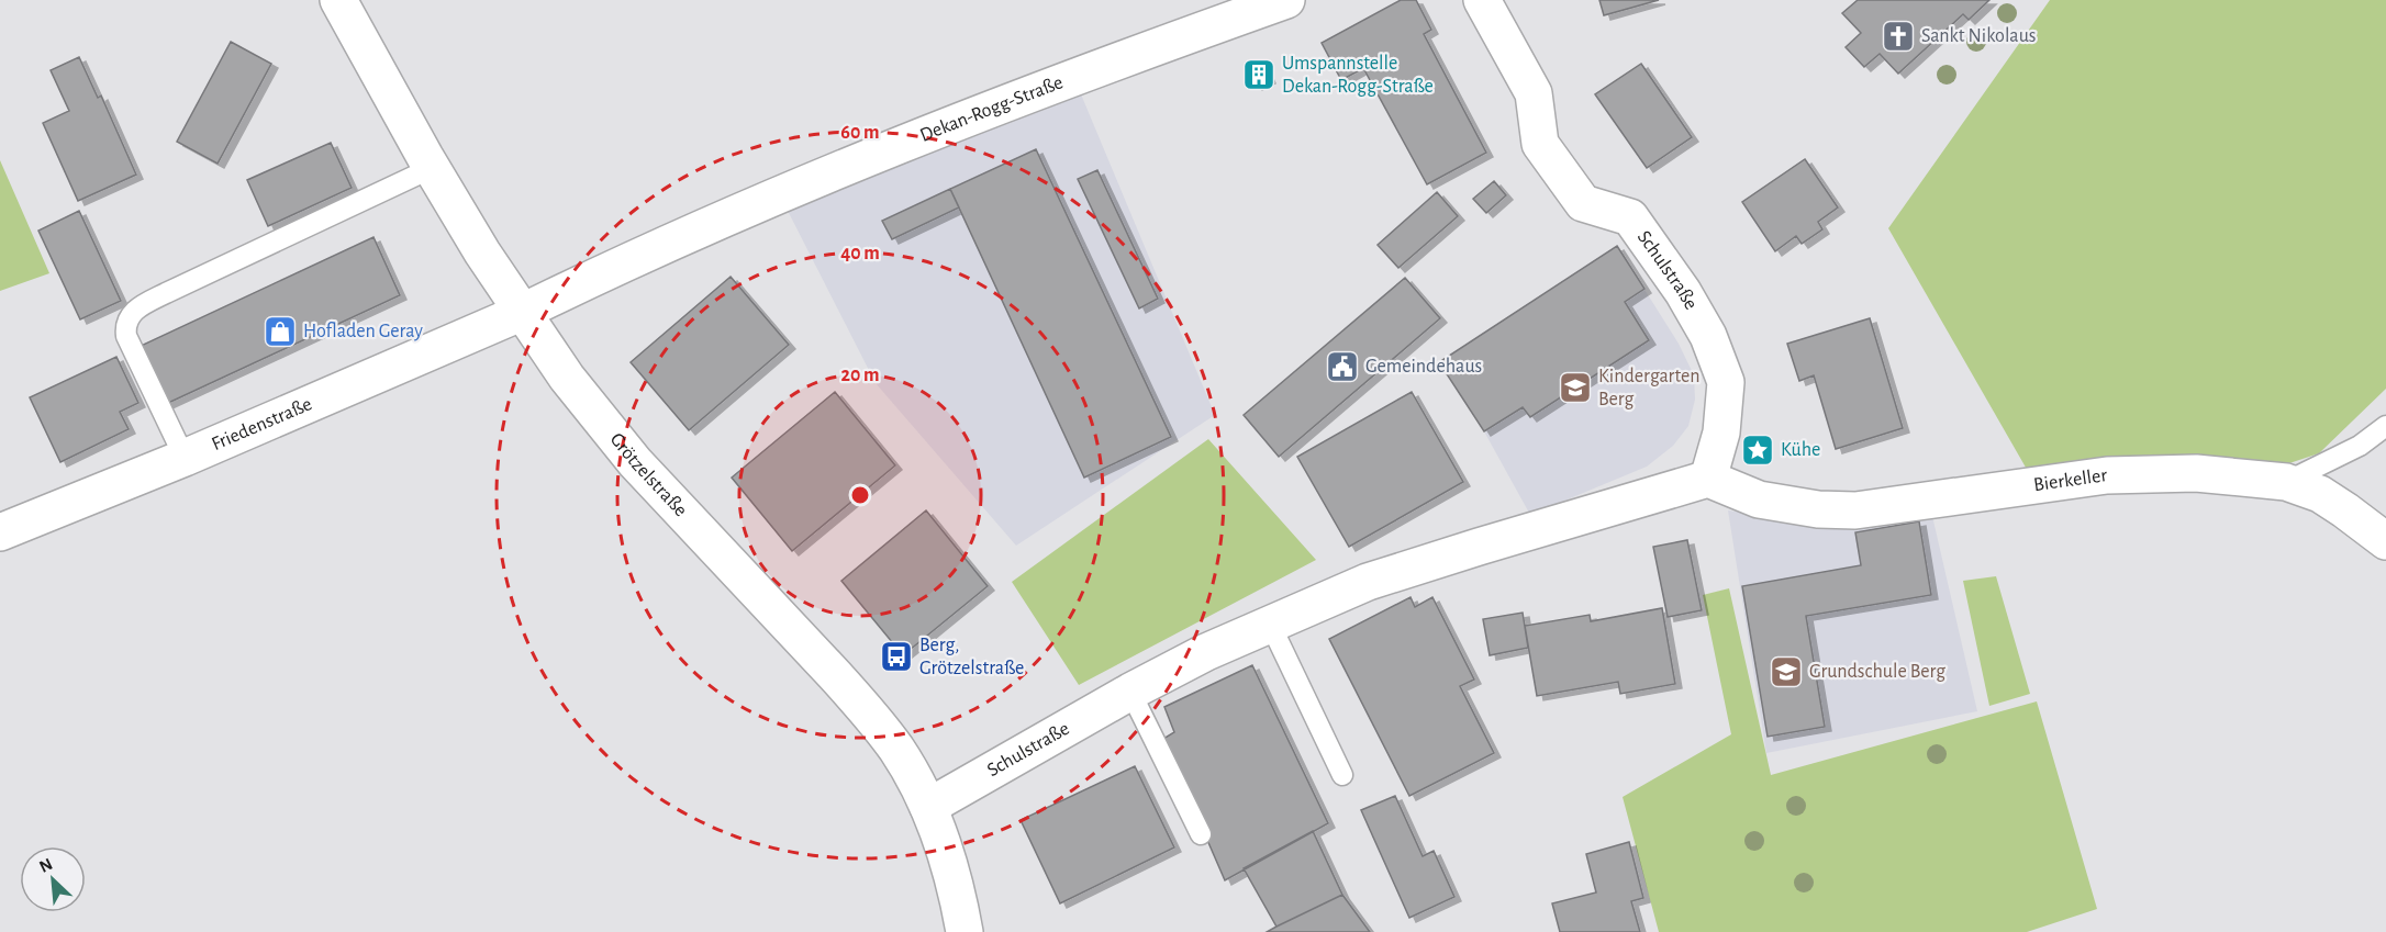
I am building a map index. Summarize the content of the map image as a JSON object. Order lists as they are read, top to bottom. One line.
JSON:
{"streets":{"street":["Dekan-Rogg-Straße","Schulstraße","Friedenstraße","Grötzelstraße","Bierkeller"]},"crossings":[["Dekan-Rogg-Straße","Friedenstraße"],["Dekan-Rogg-Straße","Grötzelstraße"],["Schulstraße","Grötzelstraße"],["Schulstraße","Bierkeller"],["Friedenstraße","Grötzelstraße"]],"places":{"church":["Sankt Nikolaus"],"building":["Umspannstelle Dekan-Rogg-Straße"],"shop":["Hofladen Geray"],"public building":["Gemeindehaus"],"school or university":["Kindergarten Berg","Grundschule Berg"],"place":["Kühe"],"bus stop":["Berg, Grötzelstraße"]},"north":"top left","rings":["60 m","40 m","20 m"]}
